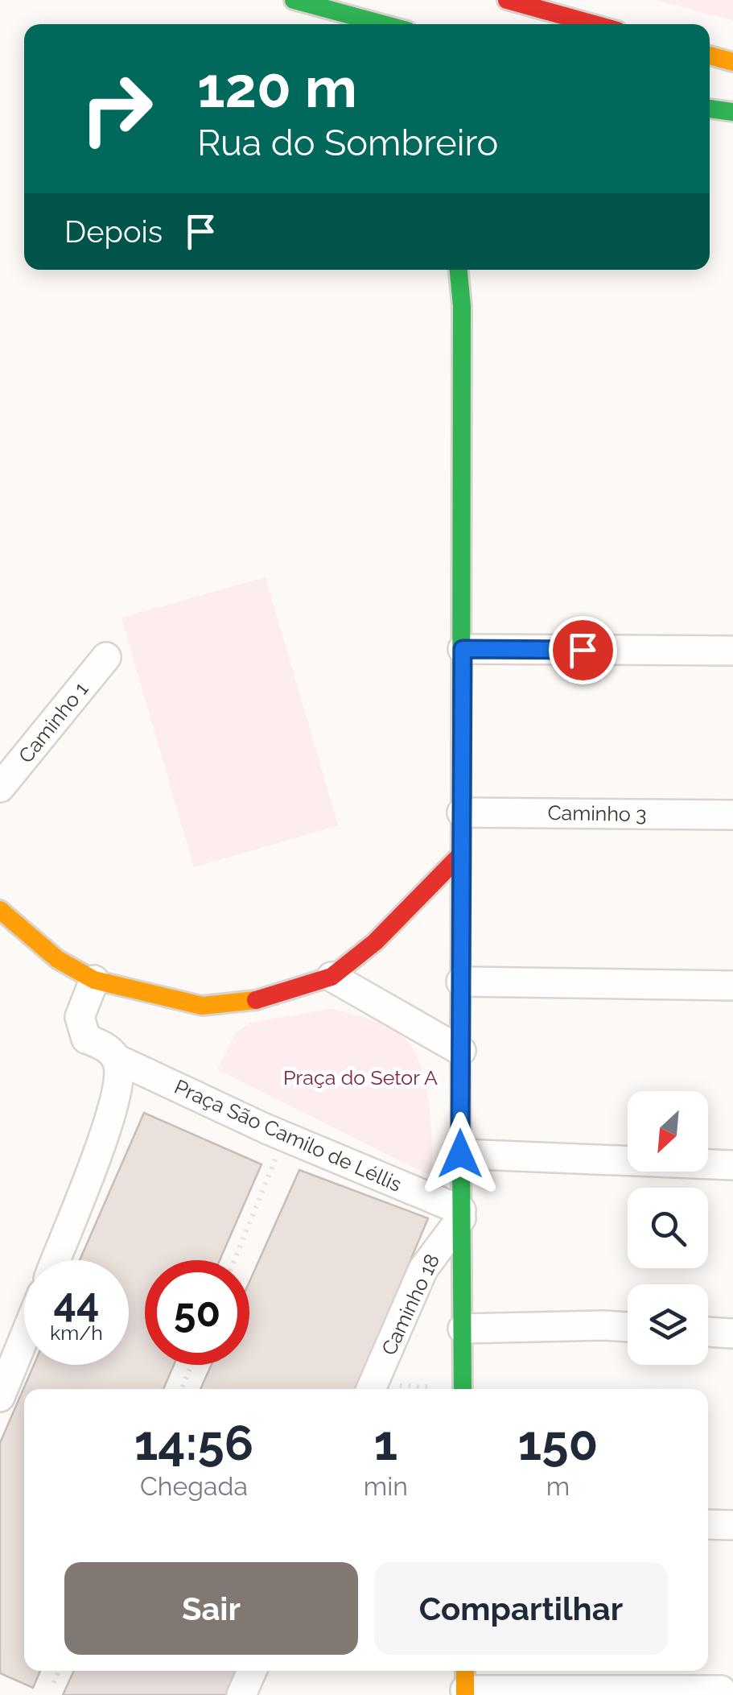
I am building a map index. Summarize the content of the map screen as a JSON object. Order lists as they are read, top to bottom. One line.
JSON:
{"streets":{"street":["Caminho 1","Caminho 3","Praça São Camilo de Léllis","Caminho 18"]},"crossings":[["Praça São Camilo de Léllis","Caminho 18"]],"parks":["Praça do Setor A"],"north":"bottom left","page":{"turn":["120 m","Rua do Sombreiro"],"then":"Depois","speed":"44 km/h","limit":"50","eta":["14:56","Chegada","1","min","150","m"],"buttons":["Sair","Compartilhar"]}}
